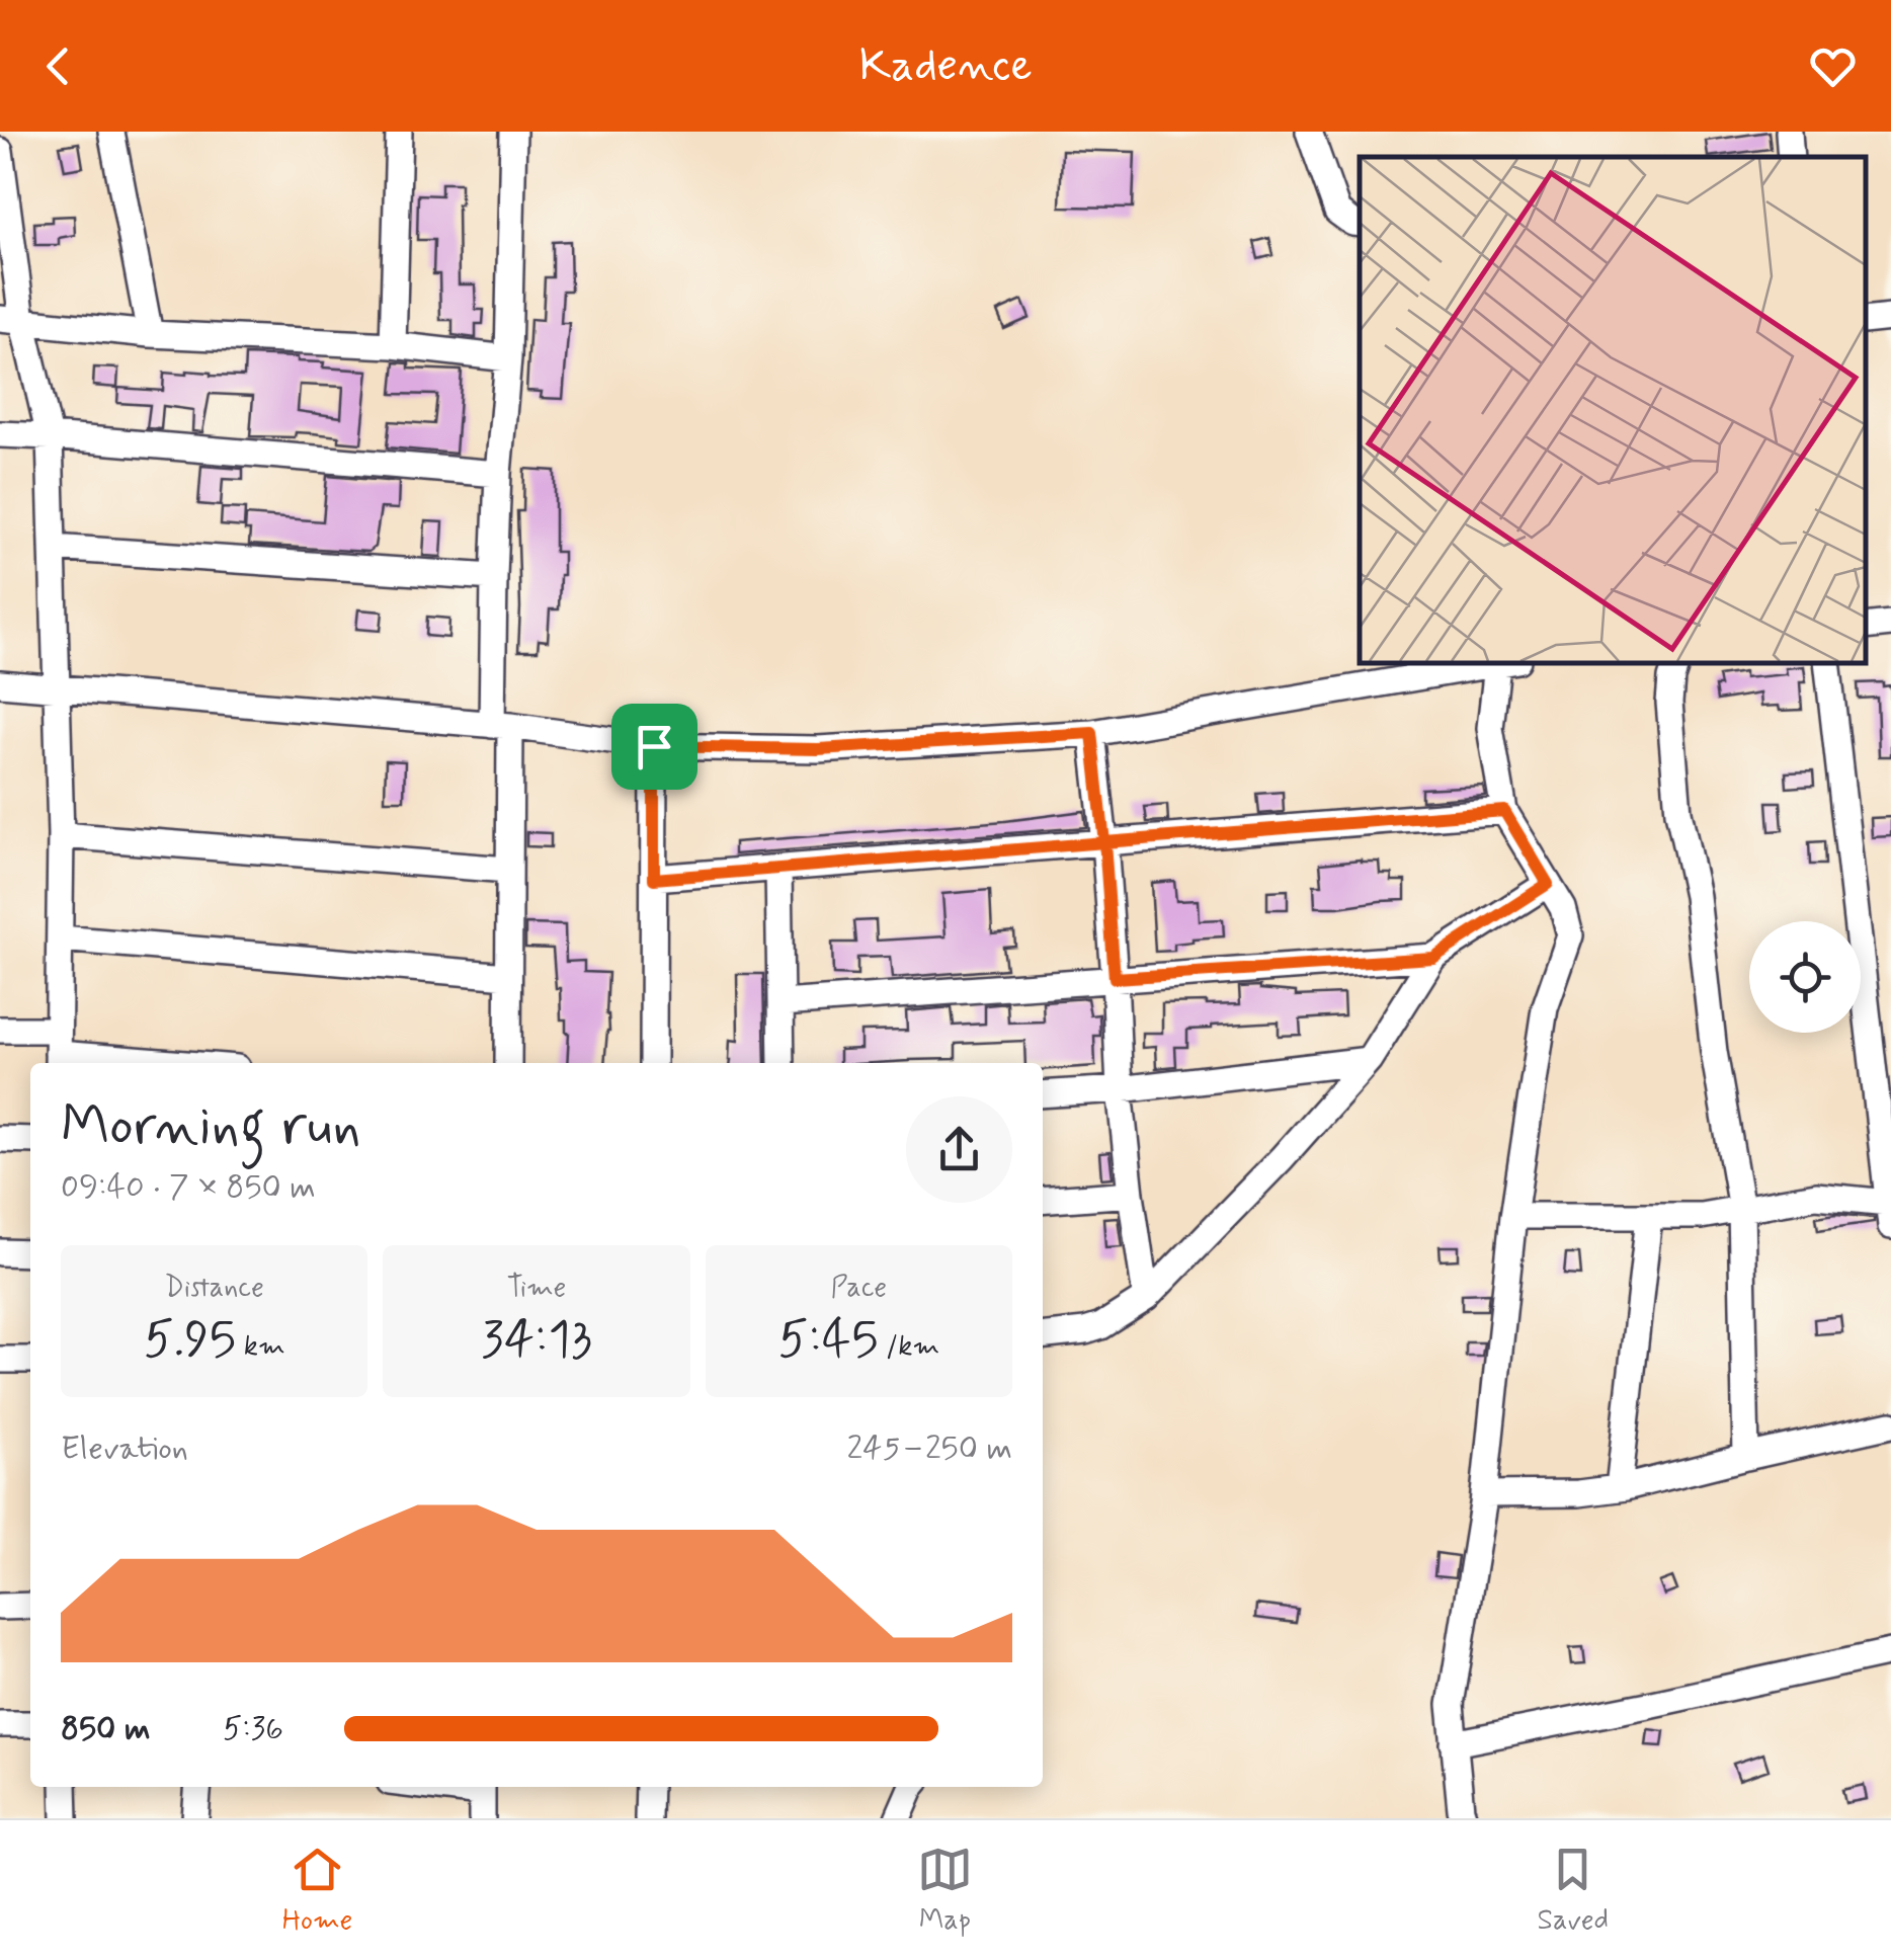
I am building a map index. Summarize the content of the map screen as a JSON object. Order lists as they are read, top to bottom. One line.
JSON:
{"page":{"header":"Kadence","heading":["Morning run","09:40 · 7 × 850 m"],"stats":[["Distance","5.95 km"],["Time","34:13"],["Pace","5:45 /km"]],"chart":["Elevation","245–250 m"],"list":[{"name":"850 m","note":"5:36"}],"tabs":["Home","Map","Saved"]}}
